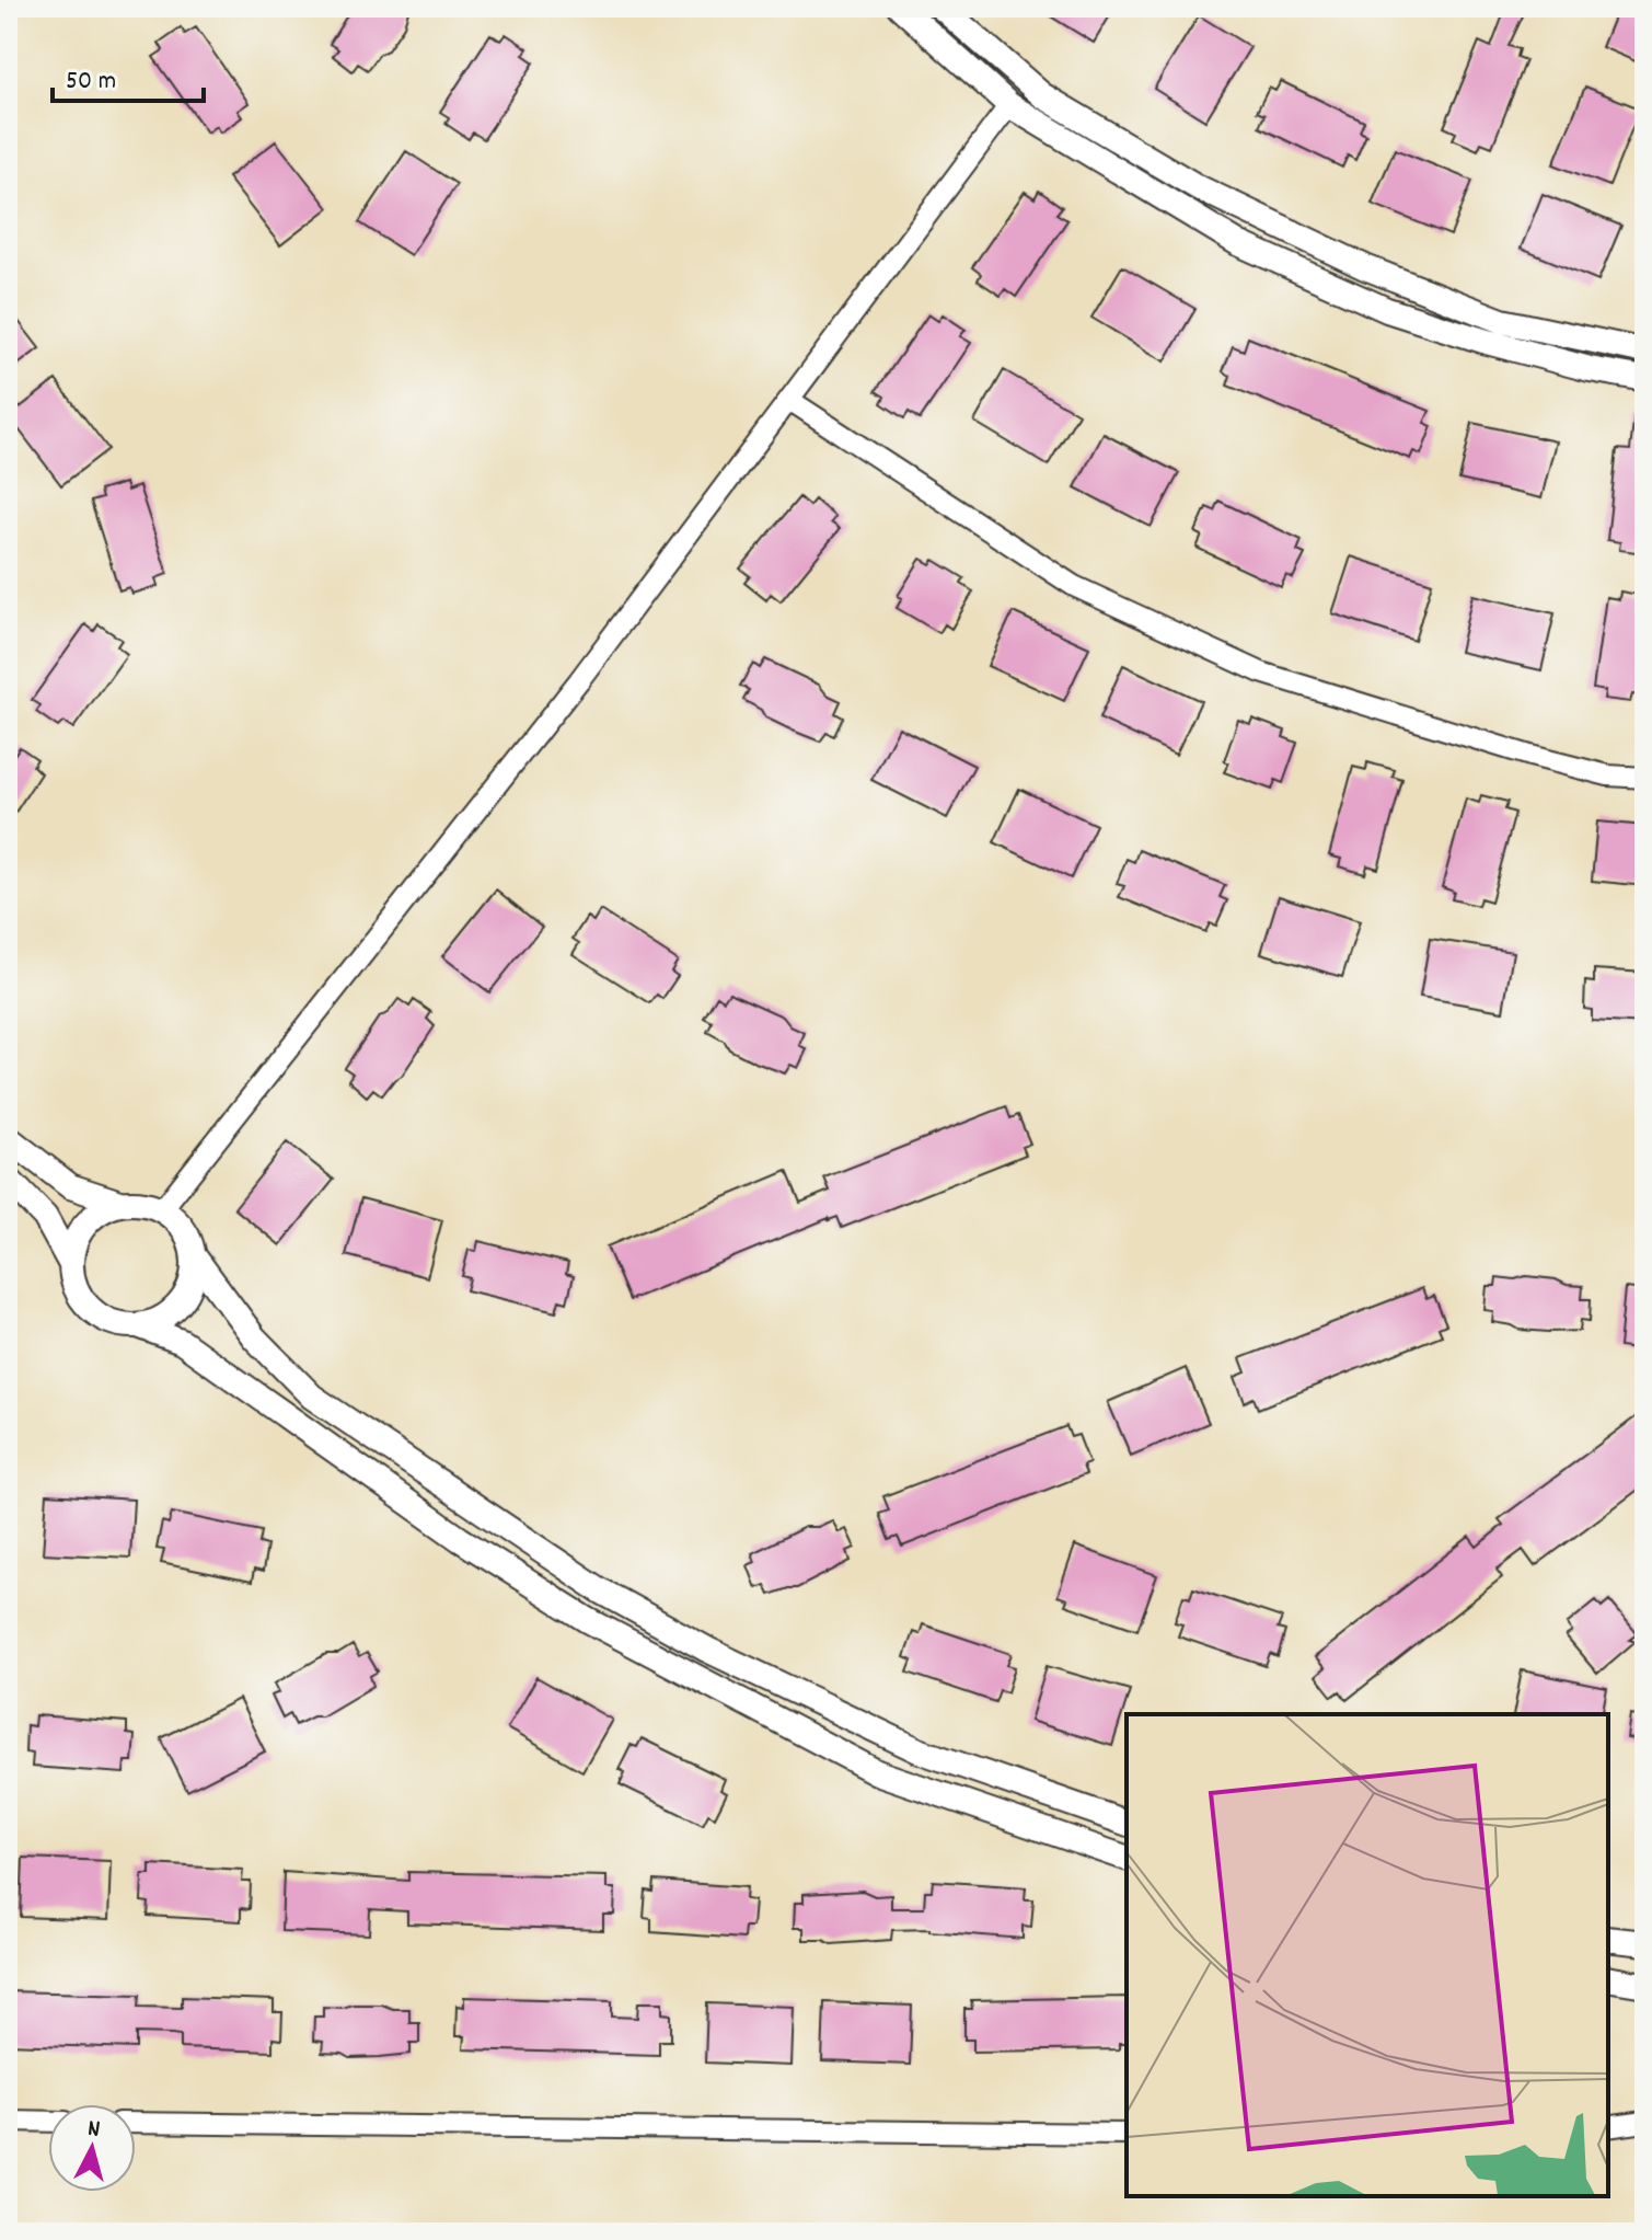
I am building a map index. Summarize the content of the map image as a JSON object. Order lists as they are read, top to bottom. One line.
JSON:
{"scale_bar":"50 m","north":"top"}
